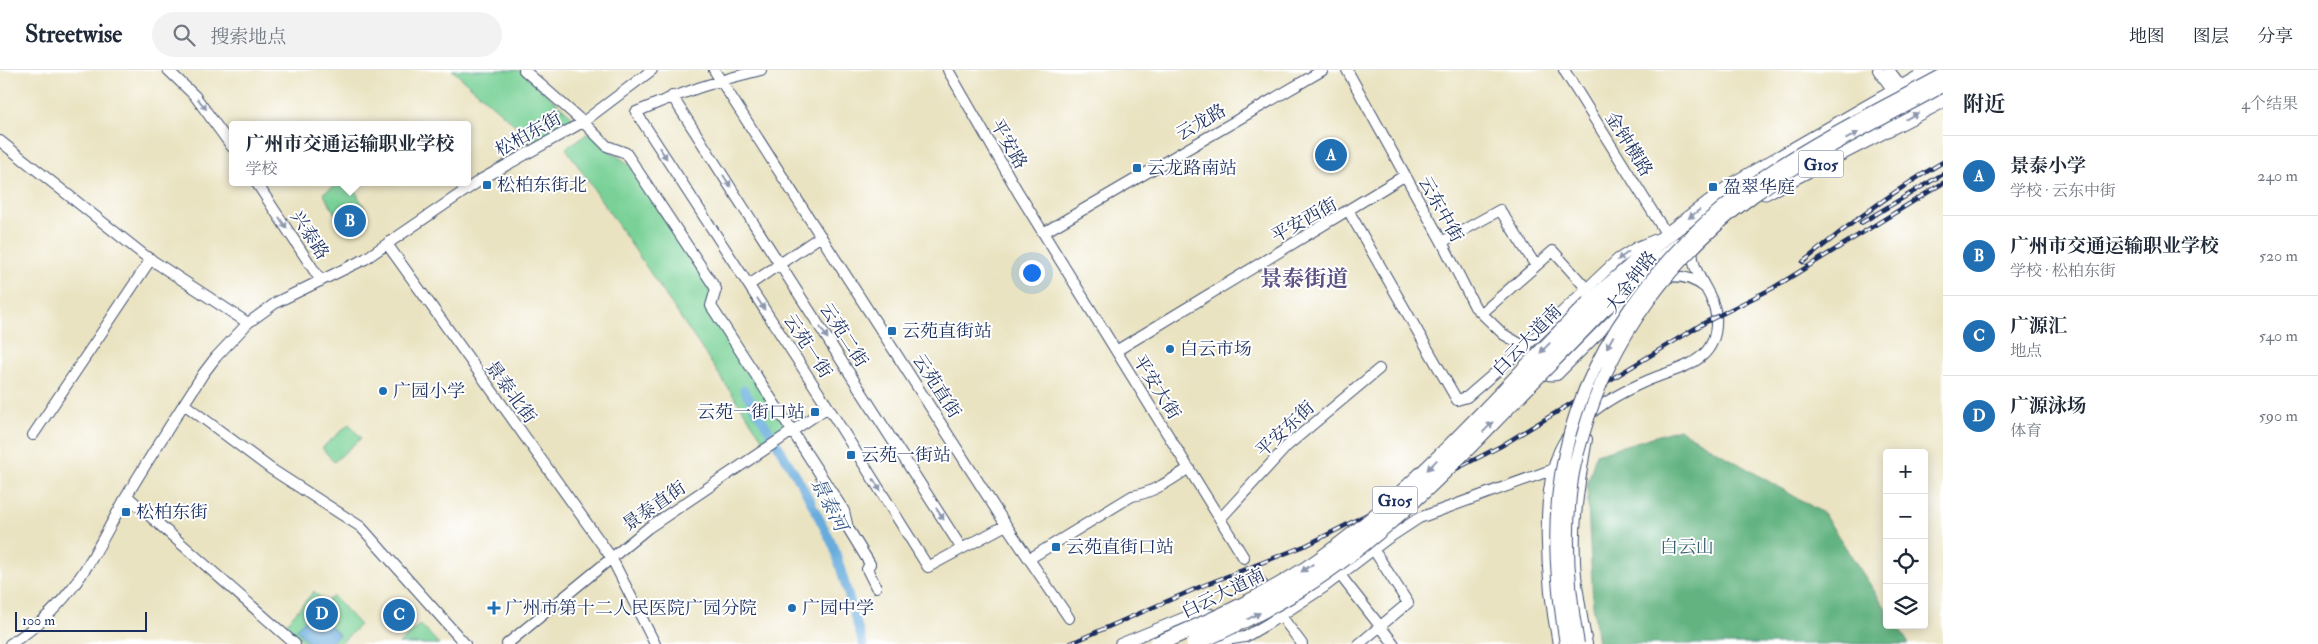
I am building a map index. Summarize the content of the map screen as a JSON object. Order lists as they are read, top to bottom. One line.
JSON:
{"streets":{"highway":["G105","白云大道南"],"main road":["大金钟路"],"street":["云龙路","松柏东街","平安路","金钟横路","云东中街","平安西街","兴泰路","云苑二街","云苑一街","云苑直街","平安大街","景泰北街","平安东街","景泰直街"]},"crossings":[["云龙路","平安路"],["云龙路","平安大街"],["松柏东街","兴泰路"],["松柏东街","景泰北街"],["平安路","平安大街"],["金钟横路","白云大道南"],["云东中街","平安西街"],["平安西街","平安大街"],["云苑二街","云苑一街"],["云苑一街","景泰直街"],["平安大街","平安东街"],["景泰北街","景泰直街"]],"one_way":["兴泰路"],"districts":["景泰街道"],"water":["景泰河"],"parks":["白云山"],"places":{"transit":["云龙路南站","松柏东街北","盈翠华庭","云苑直街站","云苑一街口站","云苑一街站","松柏东街","云苑直街口站"],"other":["白云市场","广园小学","广园中学"],"health":["广州市第十二人民医院广园分院"]},"scale_bar":"100 m","page":{"header":"Streetwise","search":"搜索地点","nav":["地图","图层","分享"],"heading":["附近","4个结果"],"popup":["广州市交通运输职业学校","学校"],"list":[{"mark":"A","name":"景泰小学","note":"学校 · 云东中街","value":"240 m"},{"mark":"B","name":"广州市交通运输职业学校","note":"学校 · 松柏东街","value":"520 m"},{"mark":"C","name":"广源汇","note":"地点","value":"540 m"},{"mark":"D","name":"广源泳场","note":"体育","value":"590 m"}],"pins":["A","B","D","C"],"map_buttons":["+","−"],"scale":"100 m"}}
